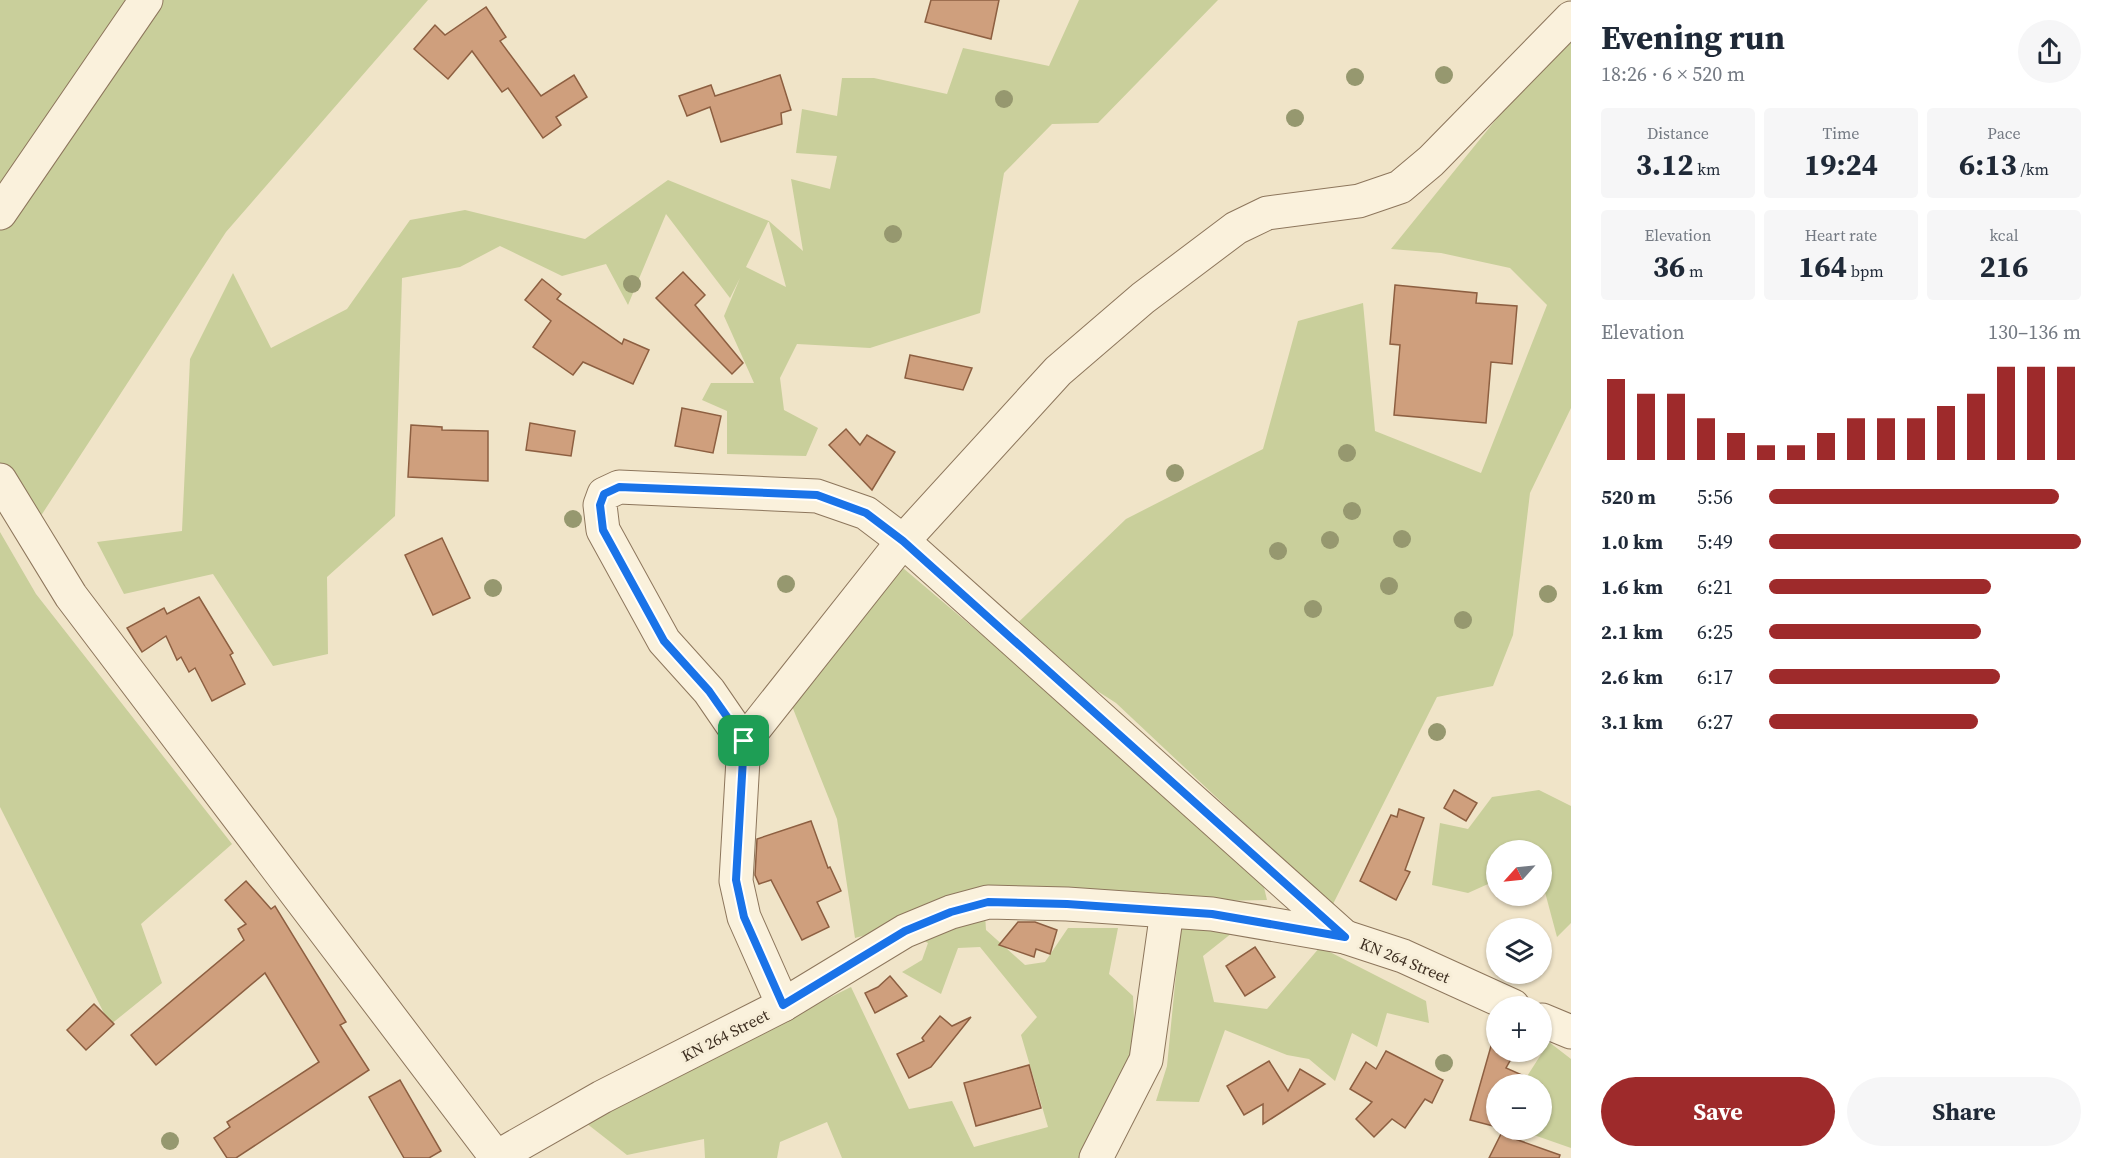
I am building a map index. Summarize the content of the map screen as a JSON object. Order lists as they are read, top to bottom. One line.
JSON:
{"streets":{"street":["KN 264 Street"]},"north":"bottom left","page":{"heading":["Evening run","18:26 · 6 × 520 m"],"stats":[["Distance","3.12 km"],["Time","19:24"],["Pace","6:13 /km"],["Elevation","36 m"],["Heart rate","164 bpm"],["kcal","216"]],"chart":["Elevation","130–136 m"],"list":[{"name":"520 m","note":"5:56"},{"name":"1.0 km","note":"5:49"},{"name":"1.6 km","note":"6:21"},{"name":"2.1 km","note":"6:25"},{"name":"2.6 km","note":"6:17"},{"name":"3.1 km","note":"6:27"}],"map_buttons":["+","−"],"buttons":["Save","Share"]}}
